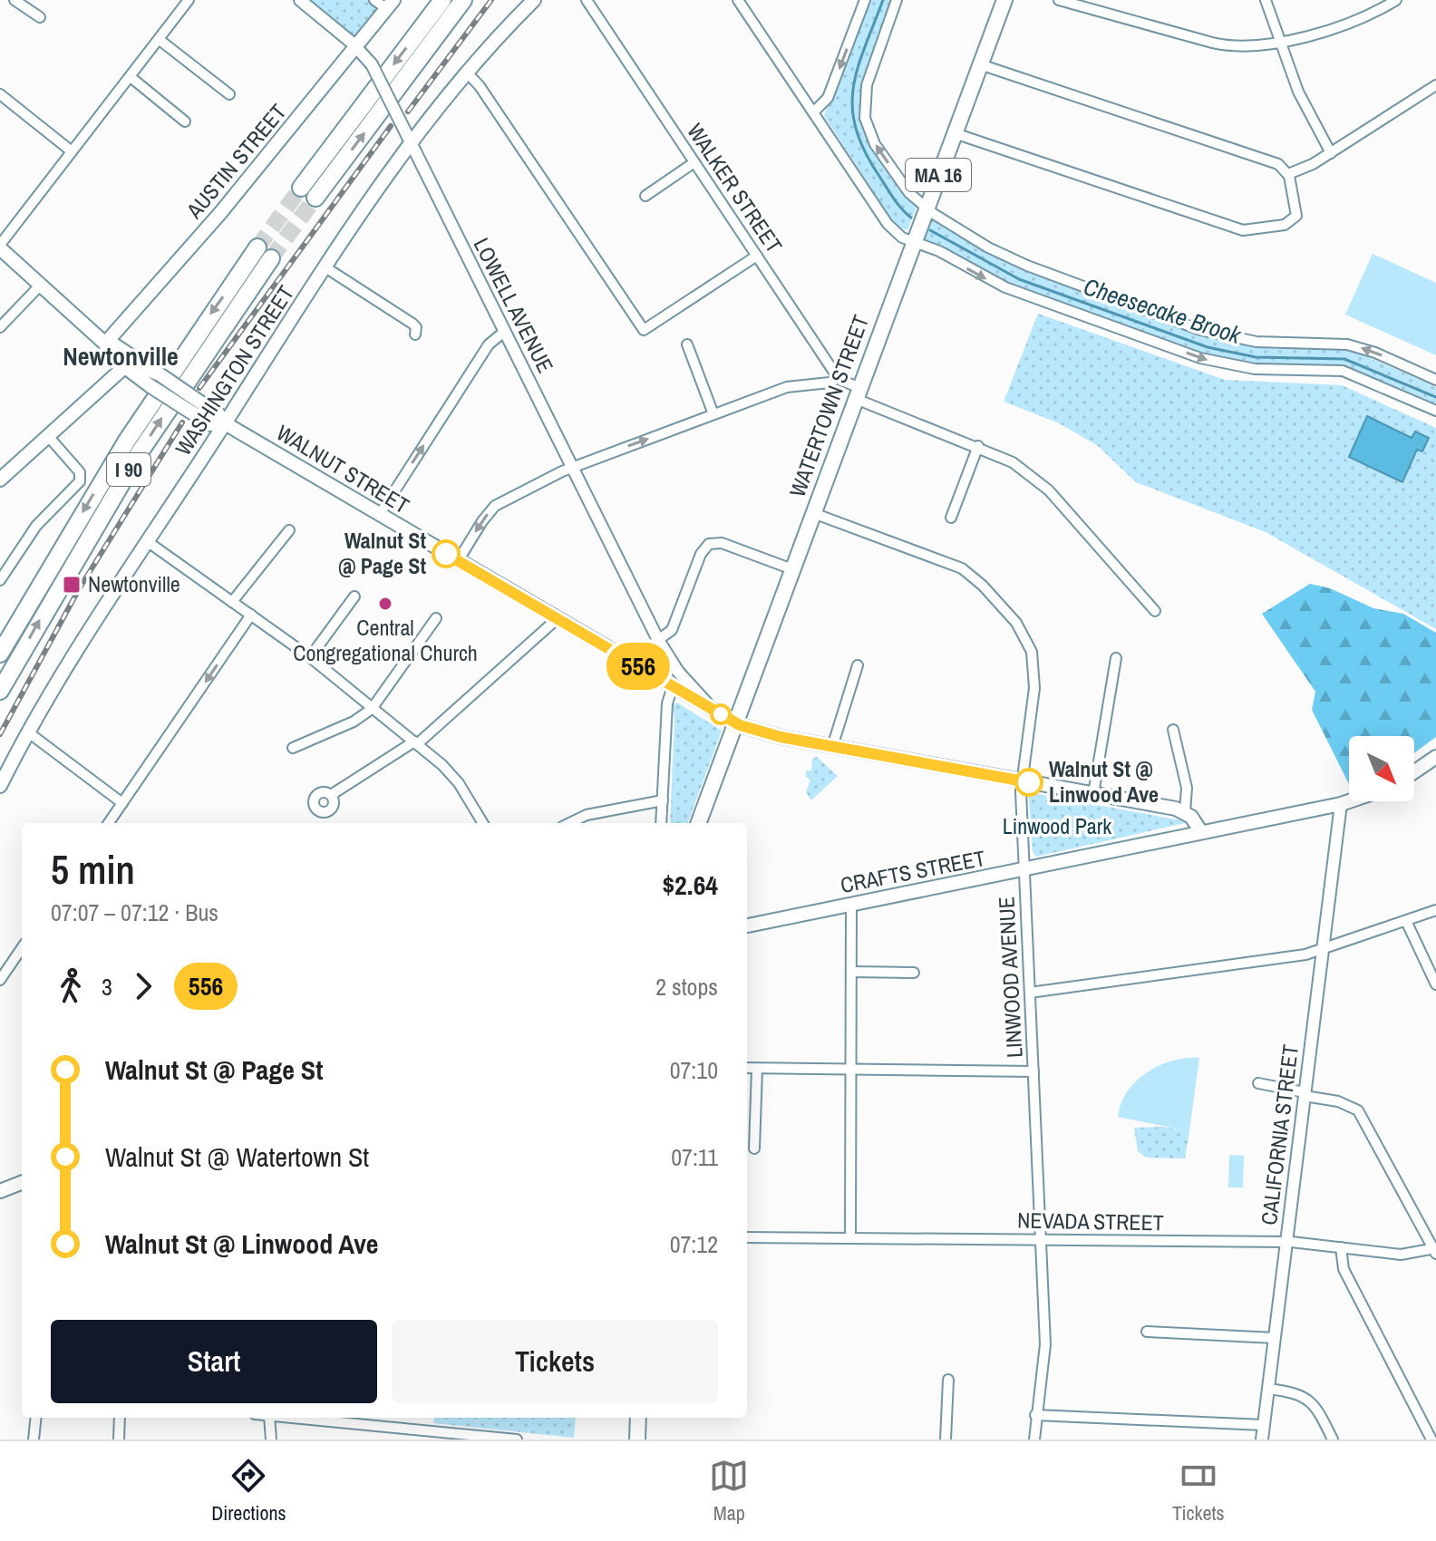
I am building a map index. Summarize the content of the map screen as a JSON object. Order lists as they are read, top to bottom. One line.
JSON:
{"streets":{"highway":["I 90"],"main road":["AUSTIN STREET","MA 16","WASHINGTON STREET","WATERTOWN STREET","WALNUT STREET","CRAFTS STREET"],"street":["WALKER STREET","LOWELL AVENUE","LINWOOD AVENUE","CALIFORNIA STREET","NEVADA STREET"]},"crossings":[["AUSTIN STREET","LOWELL AVENUE"],["AUSTIN STREET","WALNUT STREET"],["LOWELL AVENUE","WASHINGTON STREET"],["LOWELL AVENUE","WALNUT STREET"],["WASHINGTON STREET","WALNUT STREET"],["WATERTOWN STREET","WALNUT STREET"],["WATERTOWN STREET","LINWOOD AVENUE"],["WALNUT STREET","LINWOOD AVENUE"],["CRAFTS STREET","LINWOOD AVENUE"],["CRAFTS STREET","CALIFORNIA STREET"],["LINWOOD AVENUE","NEVADA STREET"],["CALIFORNIA STREET","NEVADA STREET"]],"districts":["Newtonville"],"water":["Cheesecake Brook"],"parks":["Linwood Park"],"places":{"other":["Walnut St @ Page St","Central Congregational Church","Walnut St @ Linwood Ave"],"transit":["Newtonville"]},"lines":["bus line 556"],"north":"bottom right","page":{"on_map":"556","heading":["5 min","07:07 – 07:12 · Bus","$2.64"],"legs":["3","556","2 stops"],"list":[{"name":"Walnut St @ Page St","value":"07:10"},{"name":"Walnut St @ Watertown St","value":"07:11"},{"name":"Walnut St @ Linwood Ave","value":"07:12"}],"buttons":["Start","Tickets"],"tabs":["Directions","Map","Tickets"]}}
